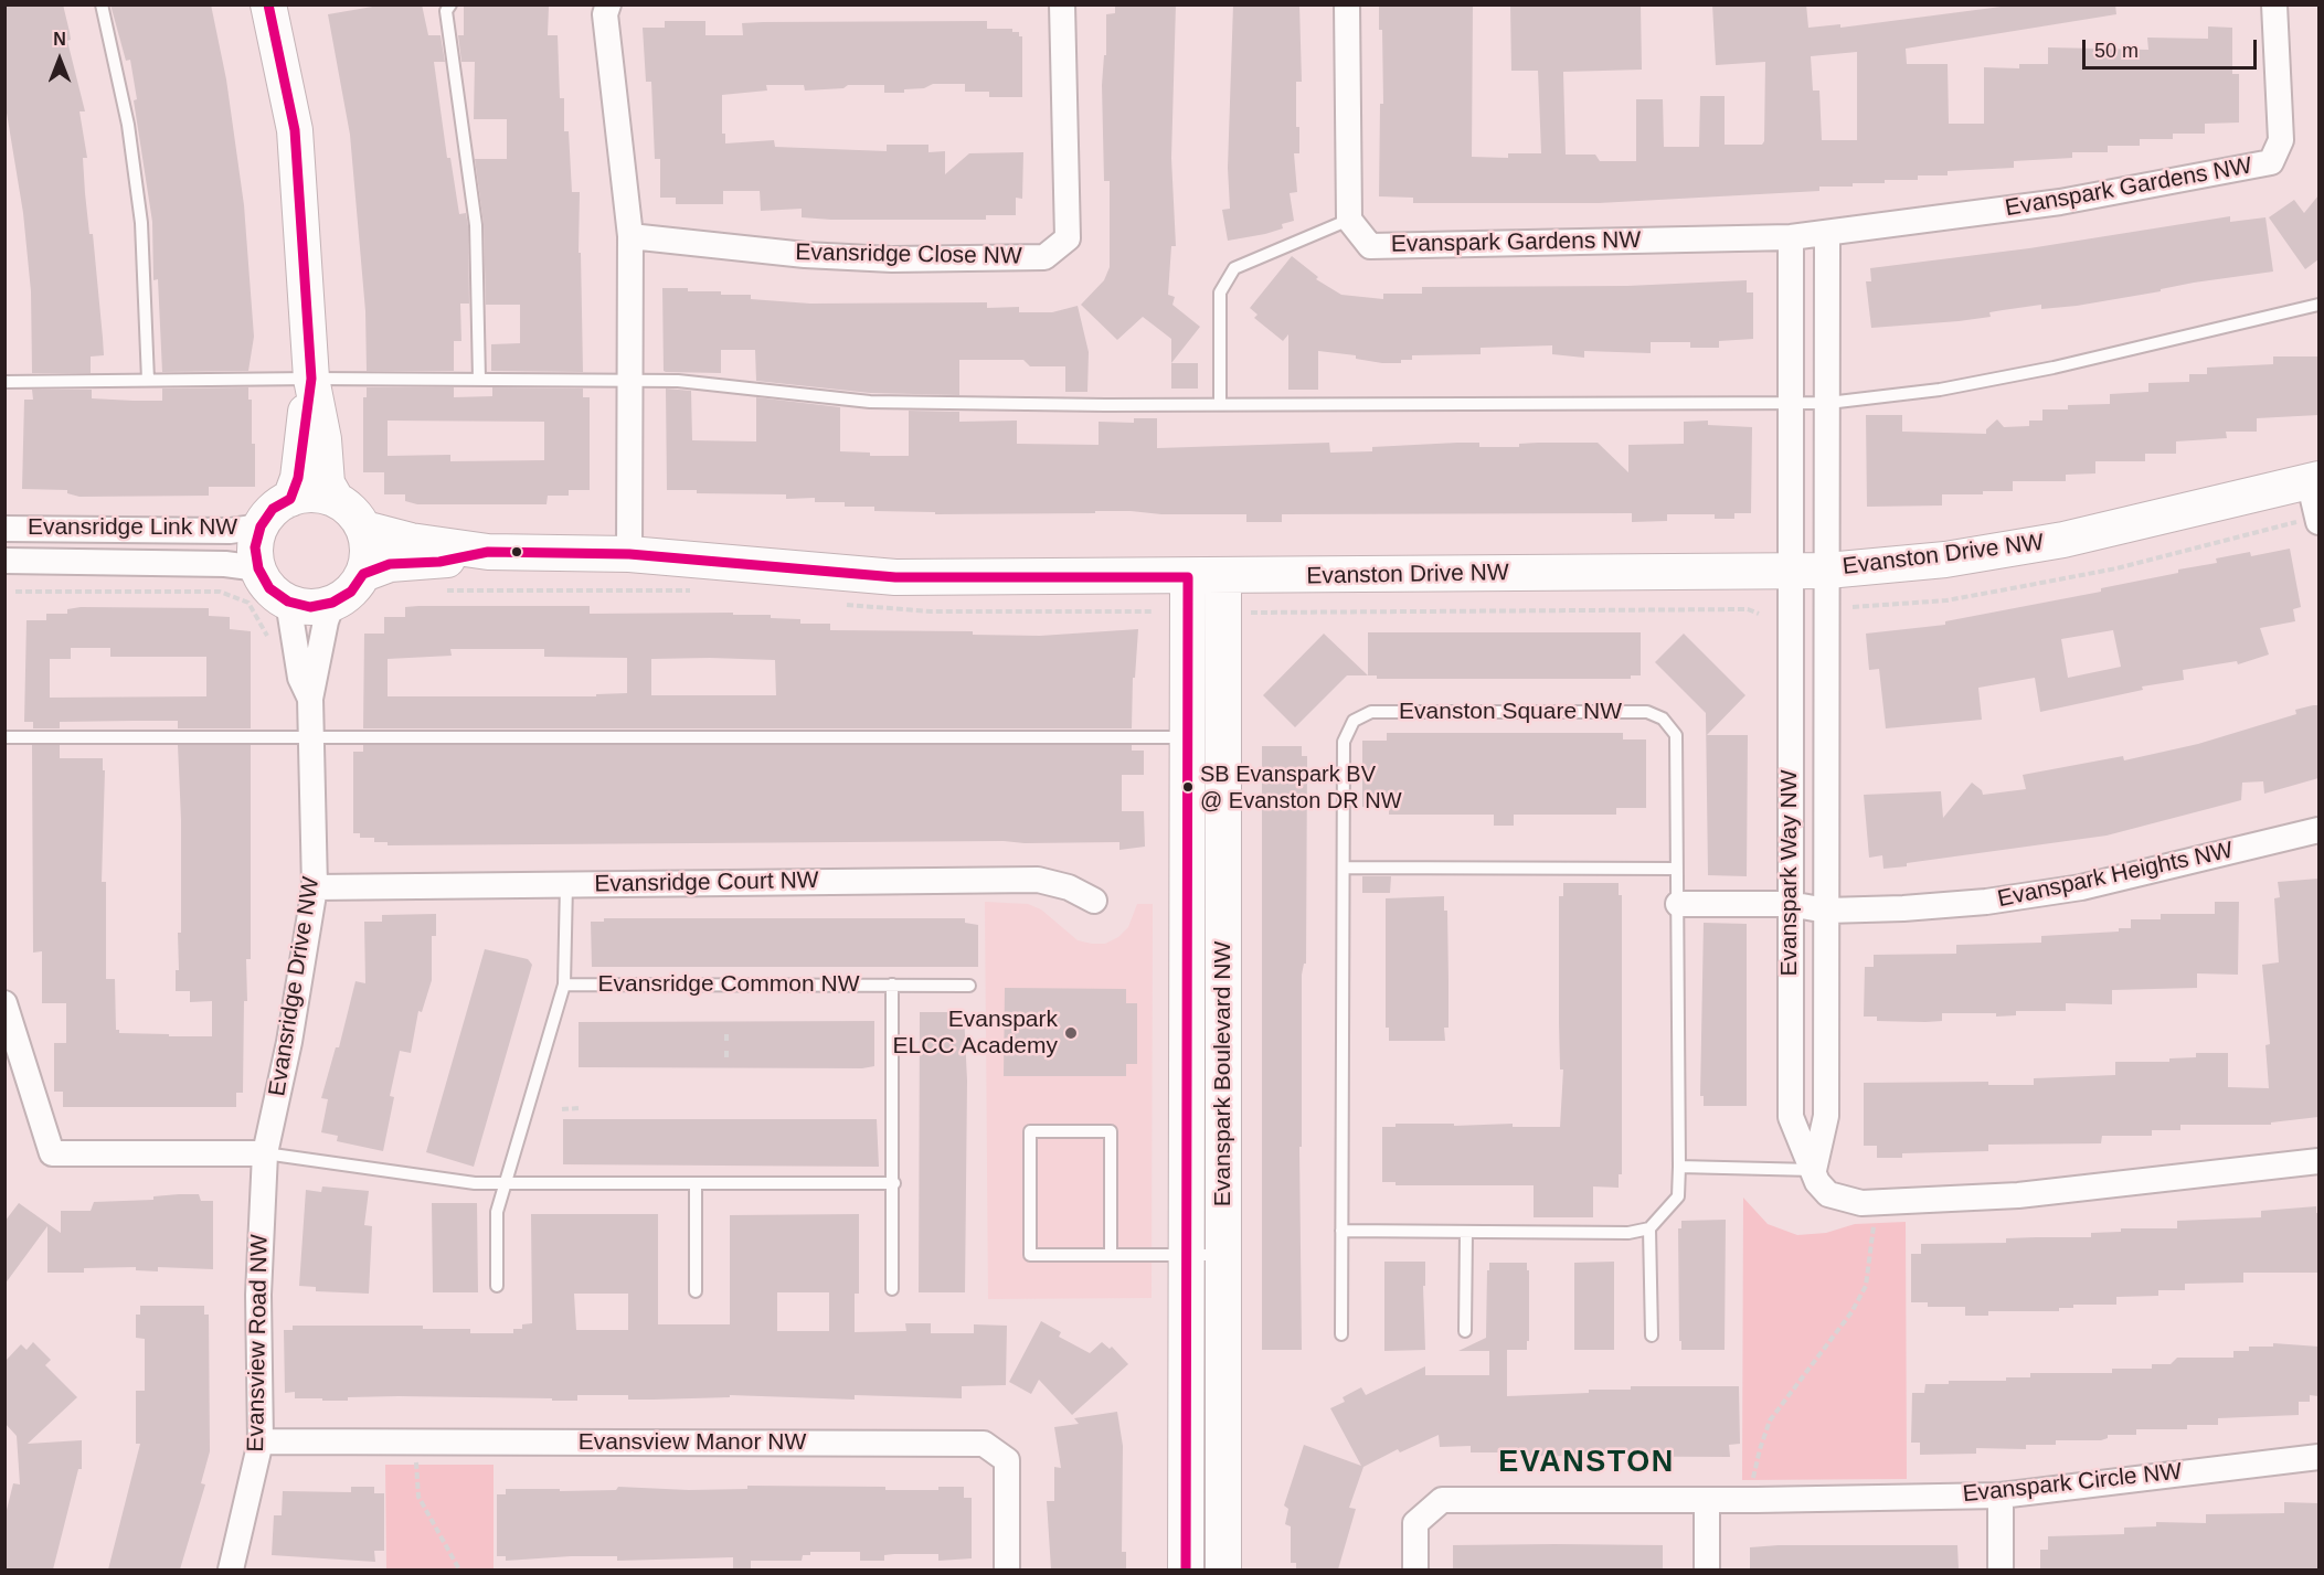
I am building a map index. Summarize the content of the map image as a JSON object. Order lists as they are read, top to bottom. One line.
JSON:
{"streets":{"street":["Evanspark Gardens NW","Evansridge Close NW","Evansridge Link NW","Evanston Drive NW","Evanspark Way NW","Evanspark Heights NW","Evansridge Court NW","Evansridge Drive NW","Evanspark Boulevard NW","Evansview Road NW","Evansview Manor NW","Evanspark Circle NW"],"lane":["Evanston Square NW","Evansridge Common NW"]},"crossings":[["Evansridge Link NW","Evanston Drive NW"],["Evansridge Link NW","Evansridge Drive NW"],["Evanston Drive NW","Evanspark Way NW"],["Evanston Drive NW","Evansridge Drive NW"],["Evanston Drive NW","Evanspark Boulevard NW"],["Evanspark Way NW","Evanspark Heights NW"],["Evansridge Court NW","Evansridge Common NW"],["Evansridge Court NW","Evansridge Drive NW"],["Evansridge Drive NW","Evansview Road NW"],["Evansview Road NW","Evansview Manor NW"]],"districts":["EVANSTON"],"places":["SB Evanspark BV @ Evanston DR NW","Evanspark ELCC Academy"],"scale_bar":"50 m","north":"top"}
